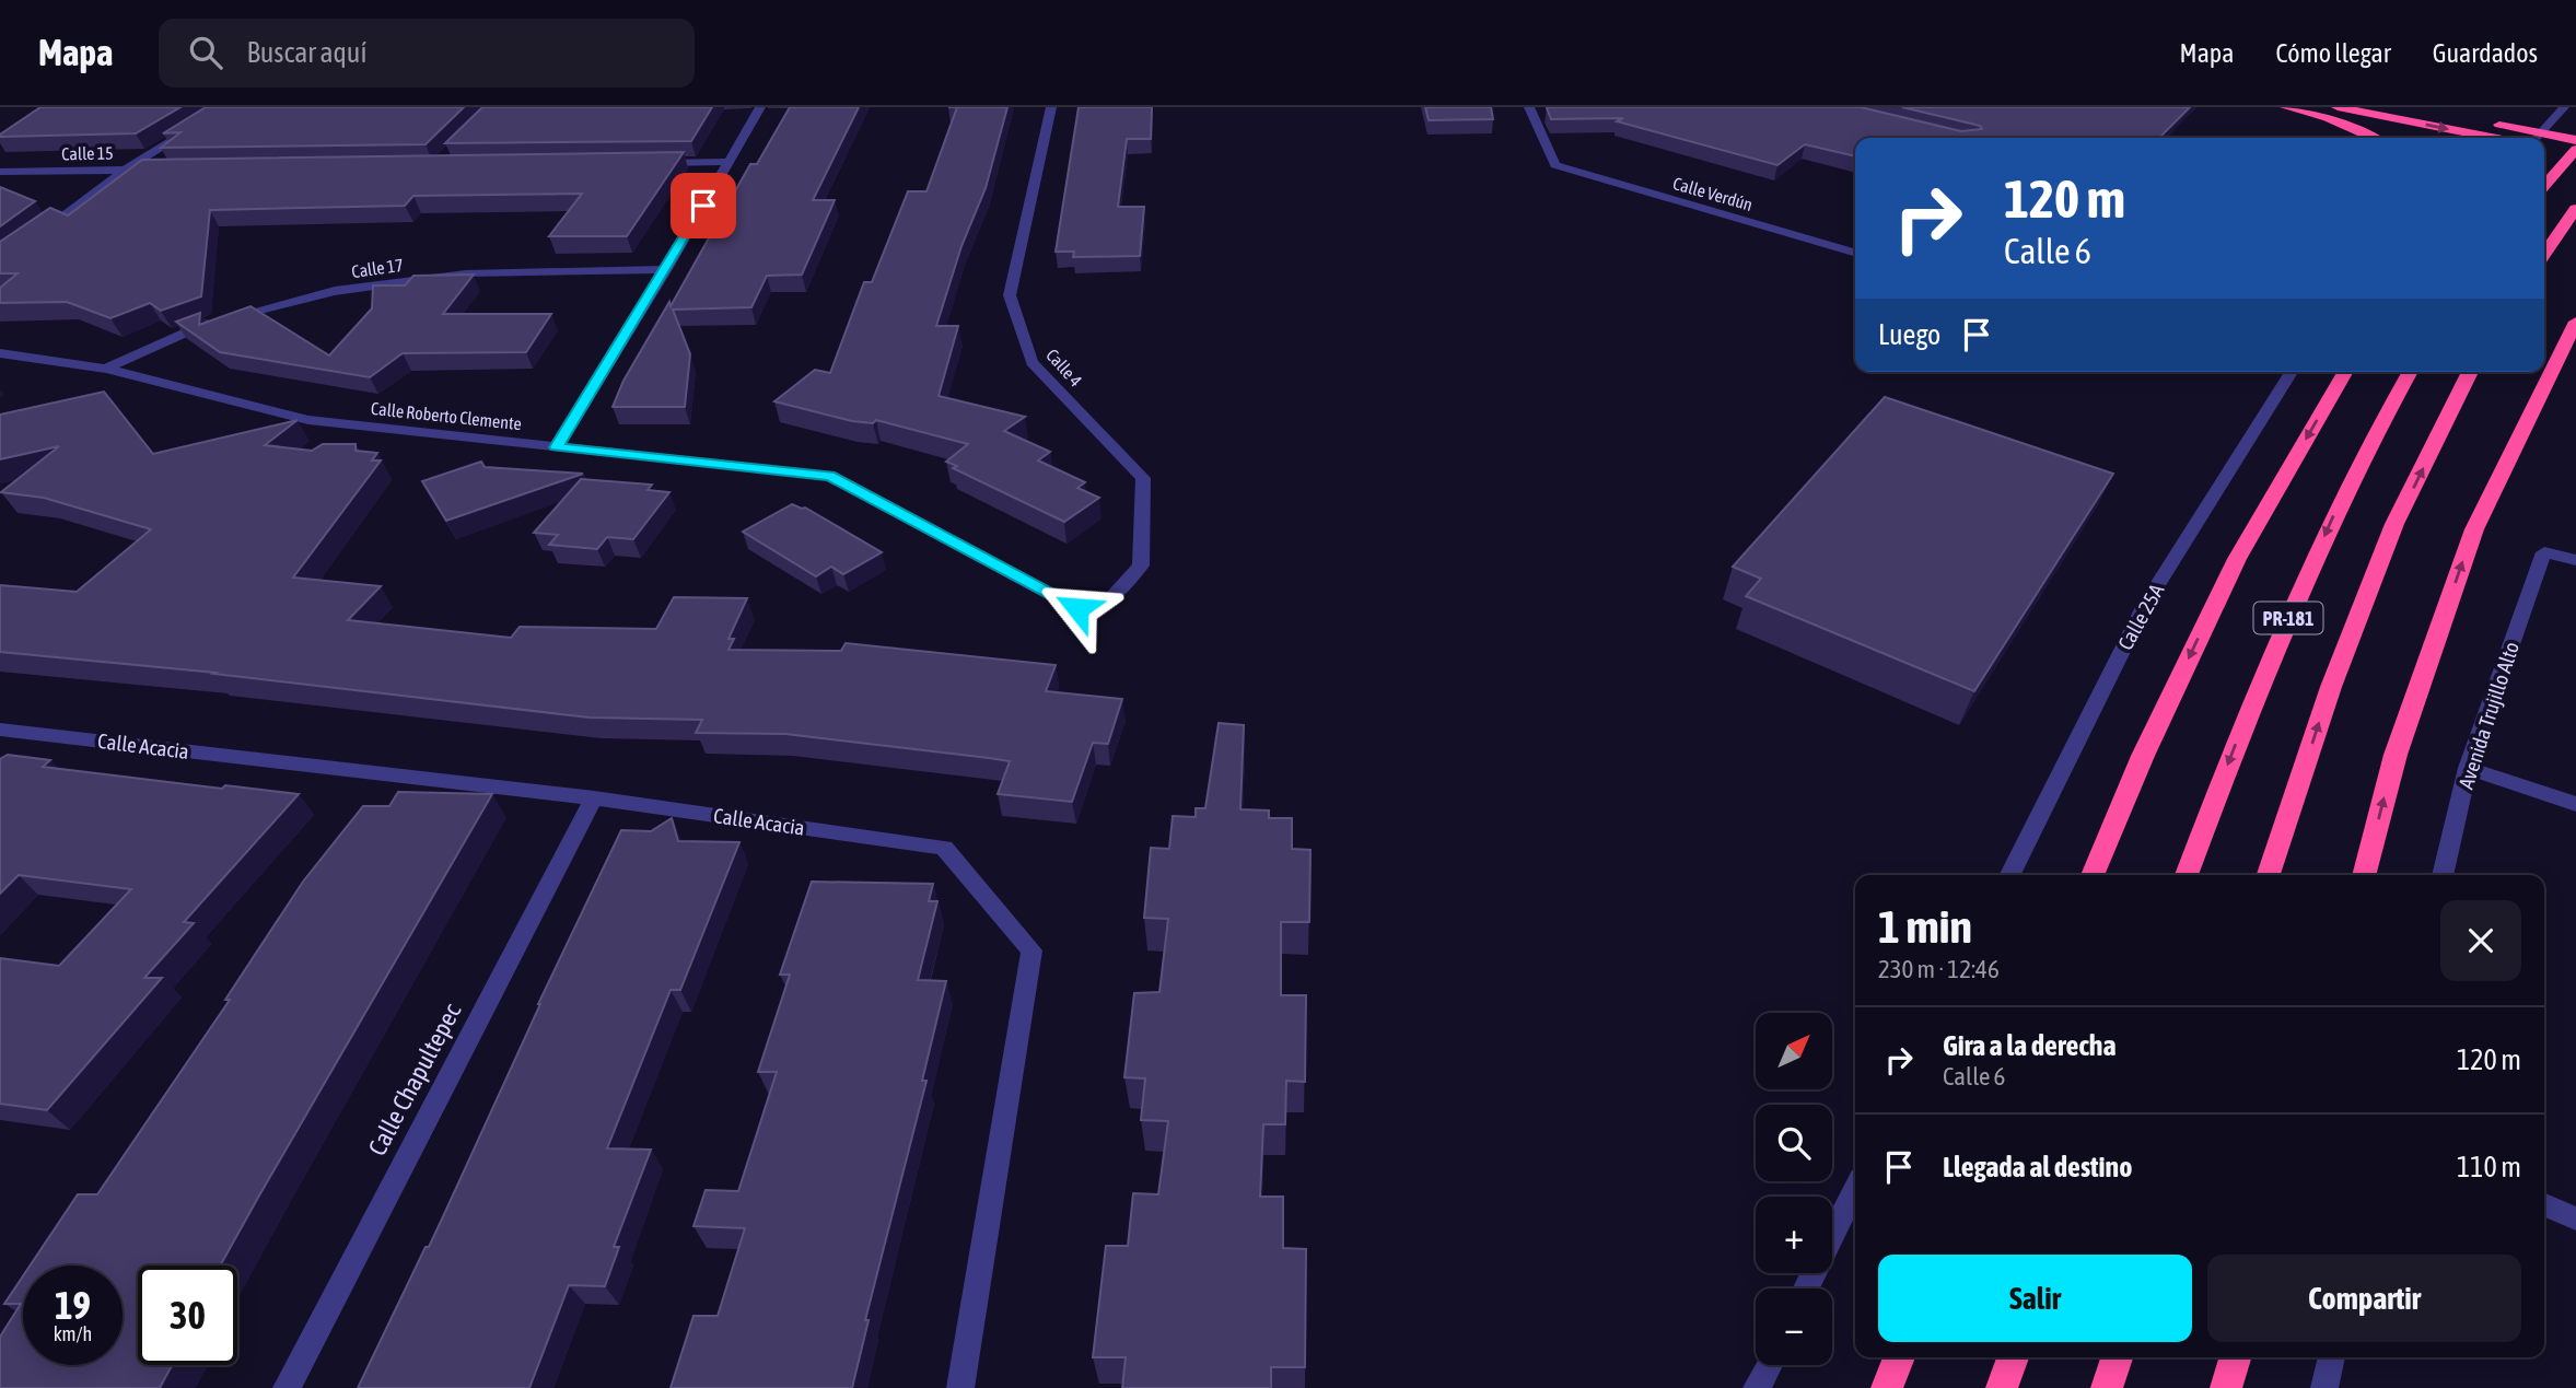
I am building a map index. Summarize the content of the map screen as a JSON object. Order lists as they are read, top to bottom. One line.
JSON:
{"streets":{"highway":["PR-181"],"street":["Calle 15","Calle Verdún","Calle 17","Calle 4","Calle Roberto Clemente","Calle 25A","Avenida Trujillo Alto","Calle Acacia","Calle Chapultepec"]},"crossings":[["Calle 17","Calle Roberto Clemente"],["Calle 4","Calle Roberto Clemente"],["Calle Acacia","Calle Chapultepec"]],"north":"top right","page":{"header":"Mapa","search":"Buscar aquí","nav":["Mapa","Cómo llegar","Guardados"],"turn":["120 m","Calle 6"],"then":"Luego","heading":["1 min","230 m · 12:46"],"list":[{"name":"Gira a la derecha","note":"Calle 6","value":"120 m"},{"name":"Llegada al destino","value":"110 m"}],"map_buttons":["+","−"],"buttons":["Salir","Compartir"],"speed":"19 km/h","limit":"30"}}
